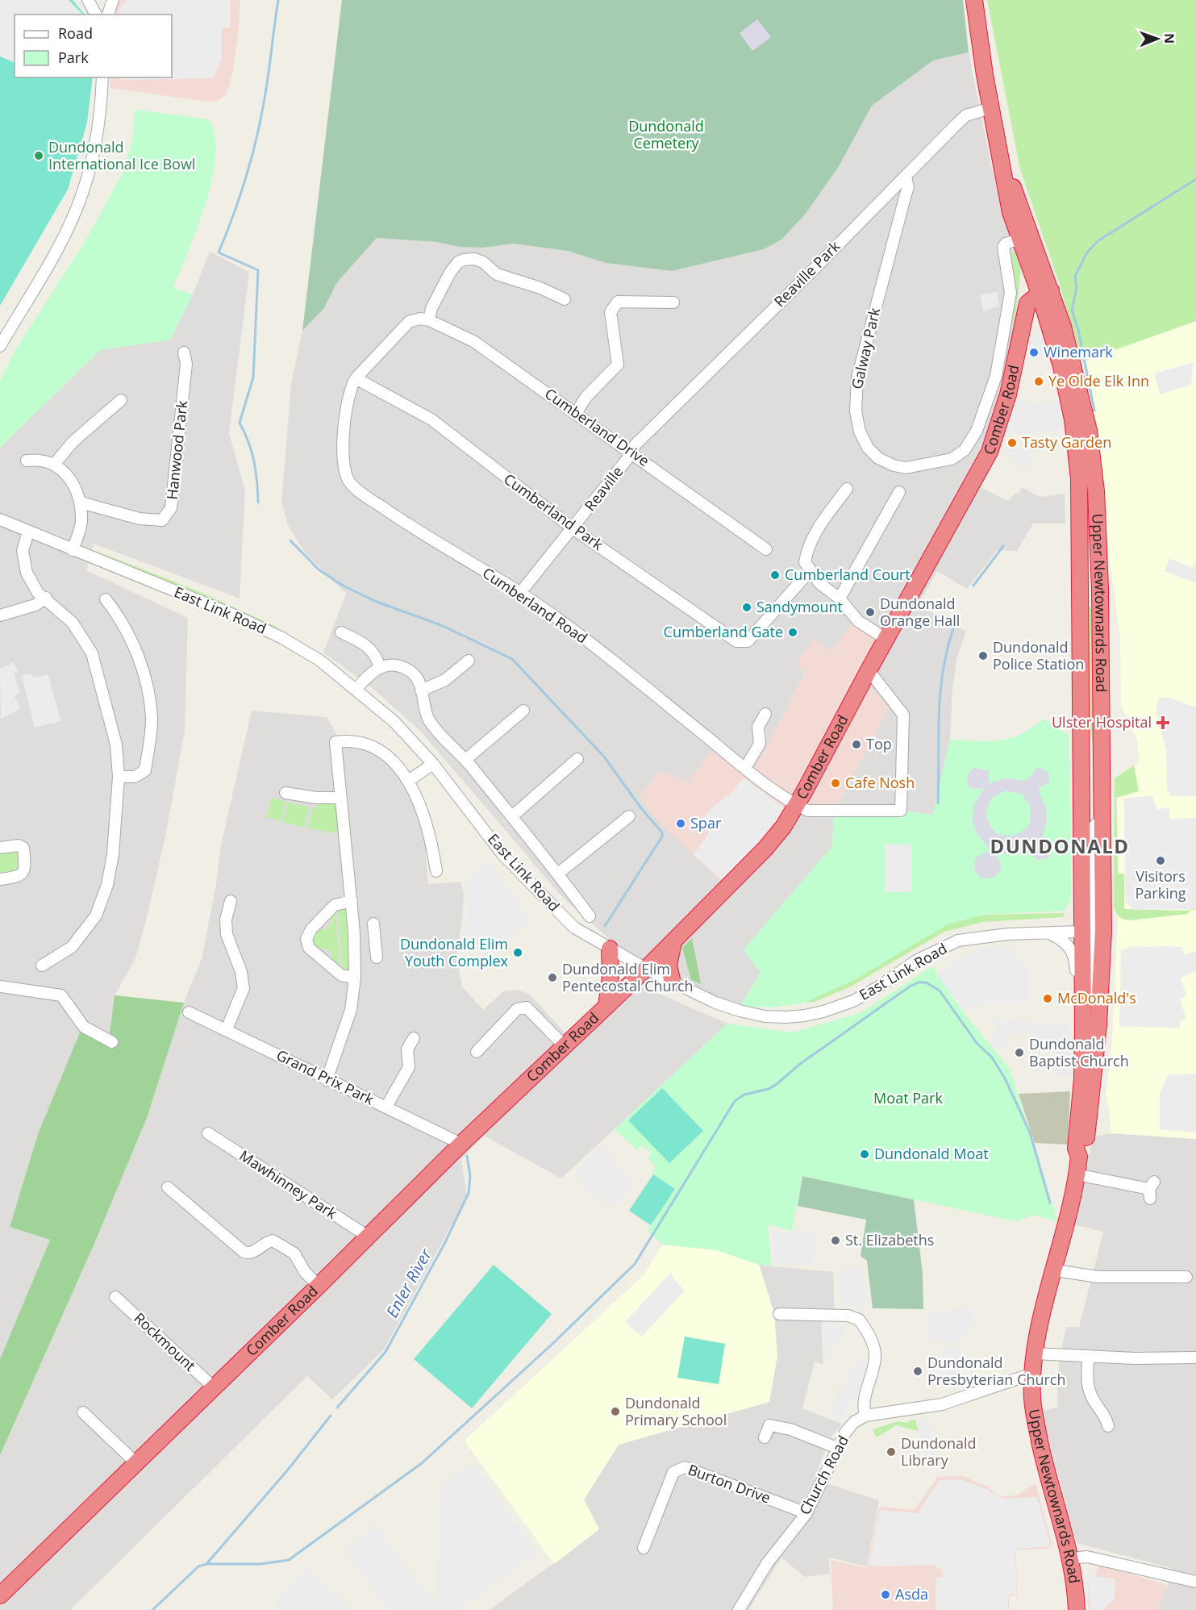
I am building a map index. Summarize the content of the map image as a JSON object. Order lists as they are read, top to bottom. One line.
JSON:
{"streets":{"highway":["Comber Road","Upper Newtownards Road"],"street":["Reaville Park","Galway Park","Cumberland Drive","Hanwood Park","Reaville","Cumberland Park","Cumberland Road","East Link Road","Grand Prix Park","Mawhinney Park","Rockmount","Church Road","Burton Drive"]},"crossings":[["Reaville Park","Galway Park"],["Reaville Park","Cumberland Drive"],["Reaville Park","Reaville"],["Reaville Park","Upper Newtownards Road"],["Galway Park","Upper Newtownards Road"],["Comber Road","Upper Newtownards Road"],["Comber Road","Cumberland Road"],["Comber Road","East Link Road"],["Comber Road","Grand Prix Park"],["Comber Road","Mawhinney Park"],["Comber Road","Rockmount"],["Cumberland Drive","Reaville"],["Reaville","Cumberland Park"],["Reaville","Cumberland Road"],["Cumberland Park","Cumberland Road"],["Upper Newtownards Road","East Link Road"],["Church Road","Burton Drive"]],"districts":["DUNDONALD"],"water":["Enler River"],"parks":["Dundonald Cemetery","Moat Park"],"places":{"other":["Dundonald International Ice Bowl","Winemark","Ye Olde Elk Inn","Tasty Garden","Cumberland Court","Sandymount","Dundonald Orange Hall","Cumberland Gate","Dundonald Police Station","Top","Cafe Nosh","Spar","Visitors Parking","Dundonald Elim Youth Complex","Dundonald Elim Pentecostal Church","McDonald's","Dundonald Baptist Church","Dundonald Moat","St. Elizabeths","Dundonald Presbyterian Church","Dundonald Primary School","Dundonald Library","Asda"],"health":["Ulster Hospital"]},"legend":["Road","Park"],"north":"right"}
